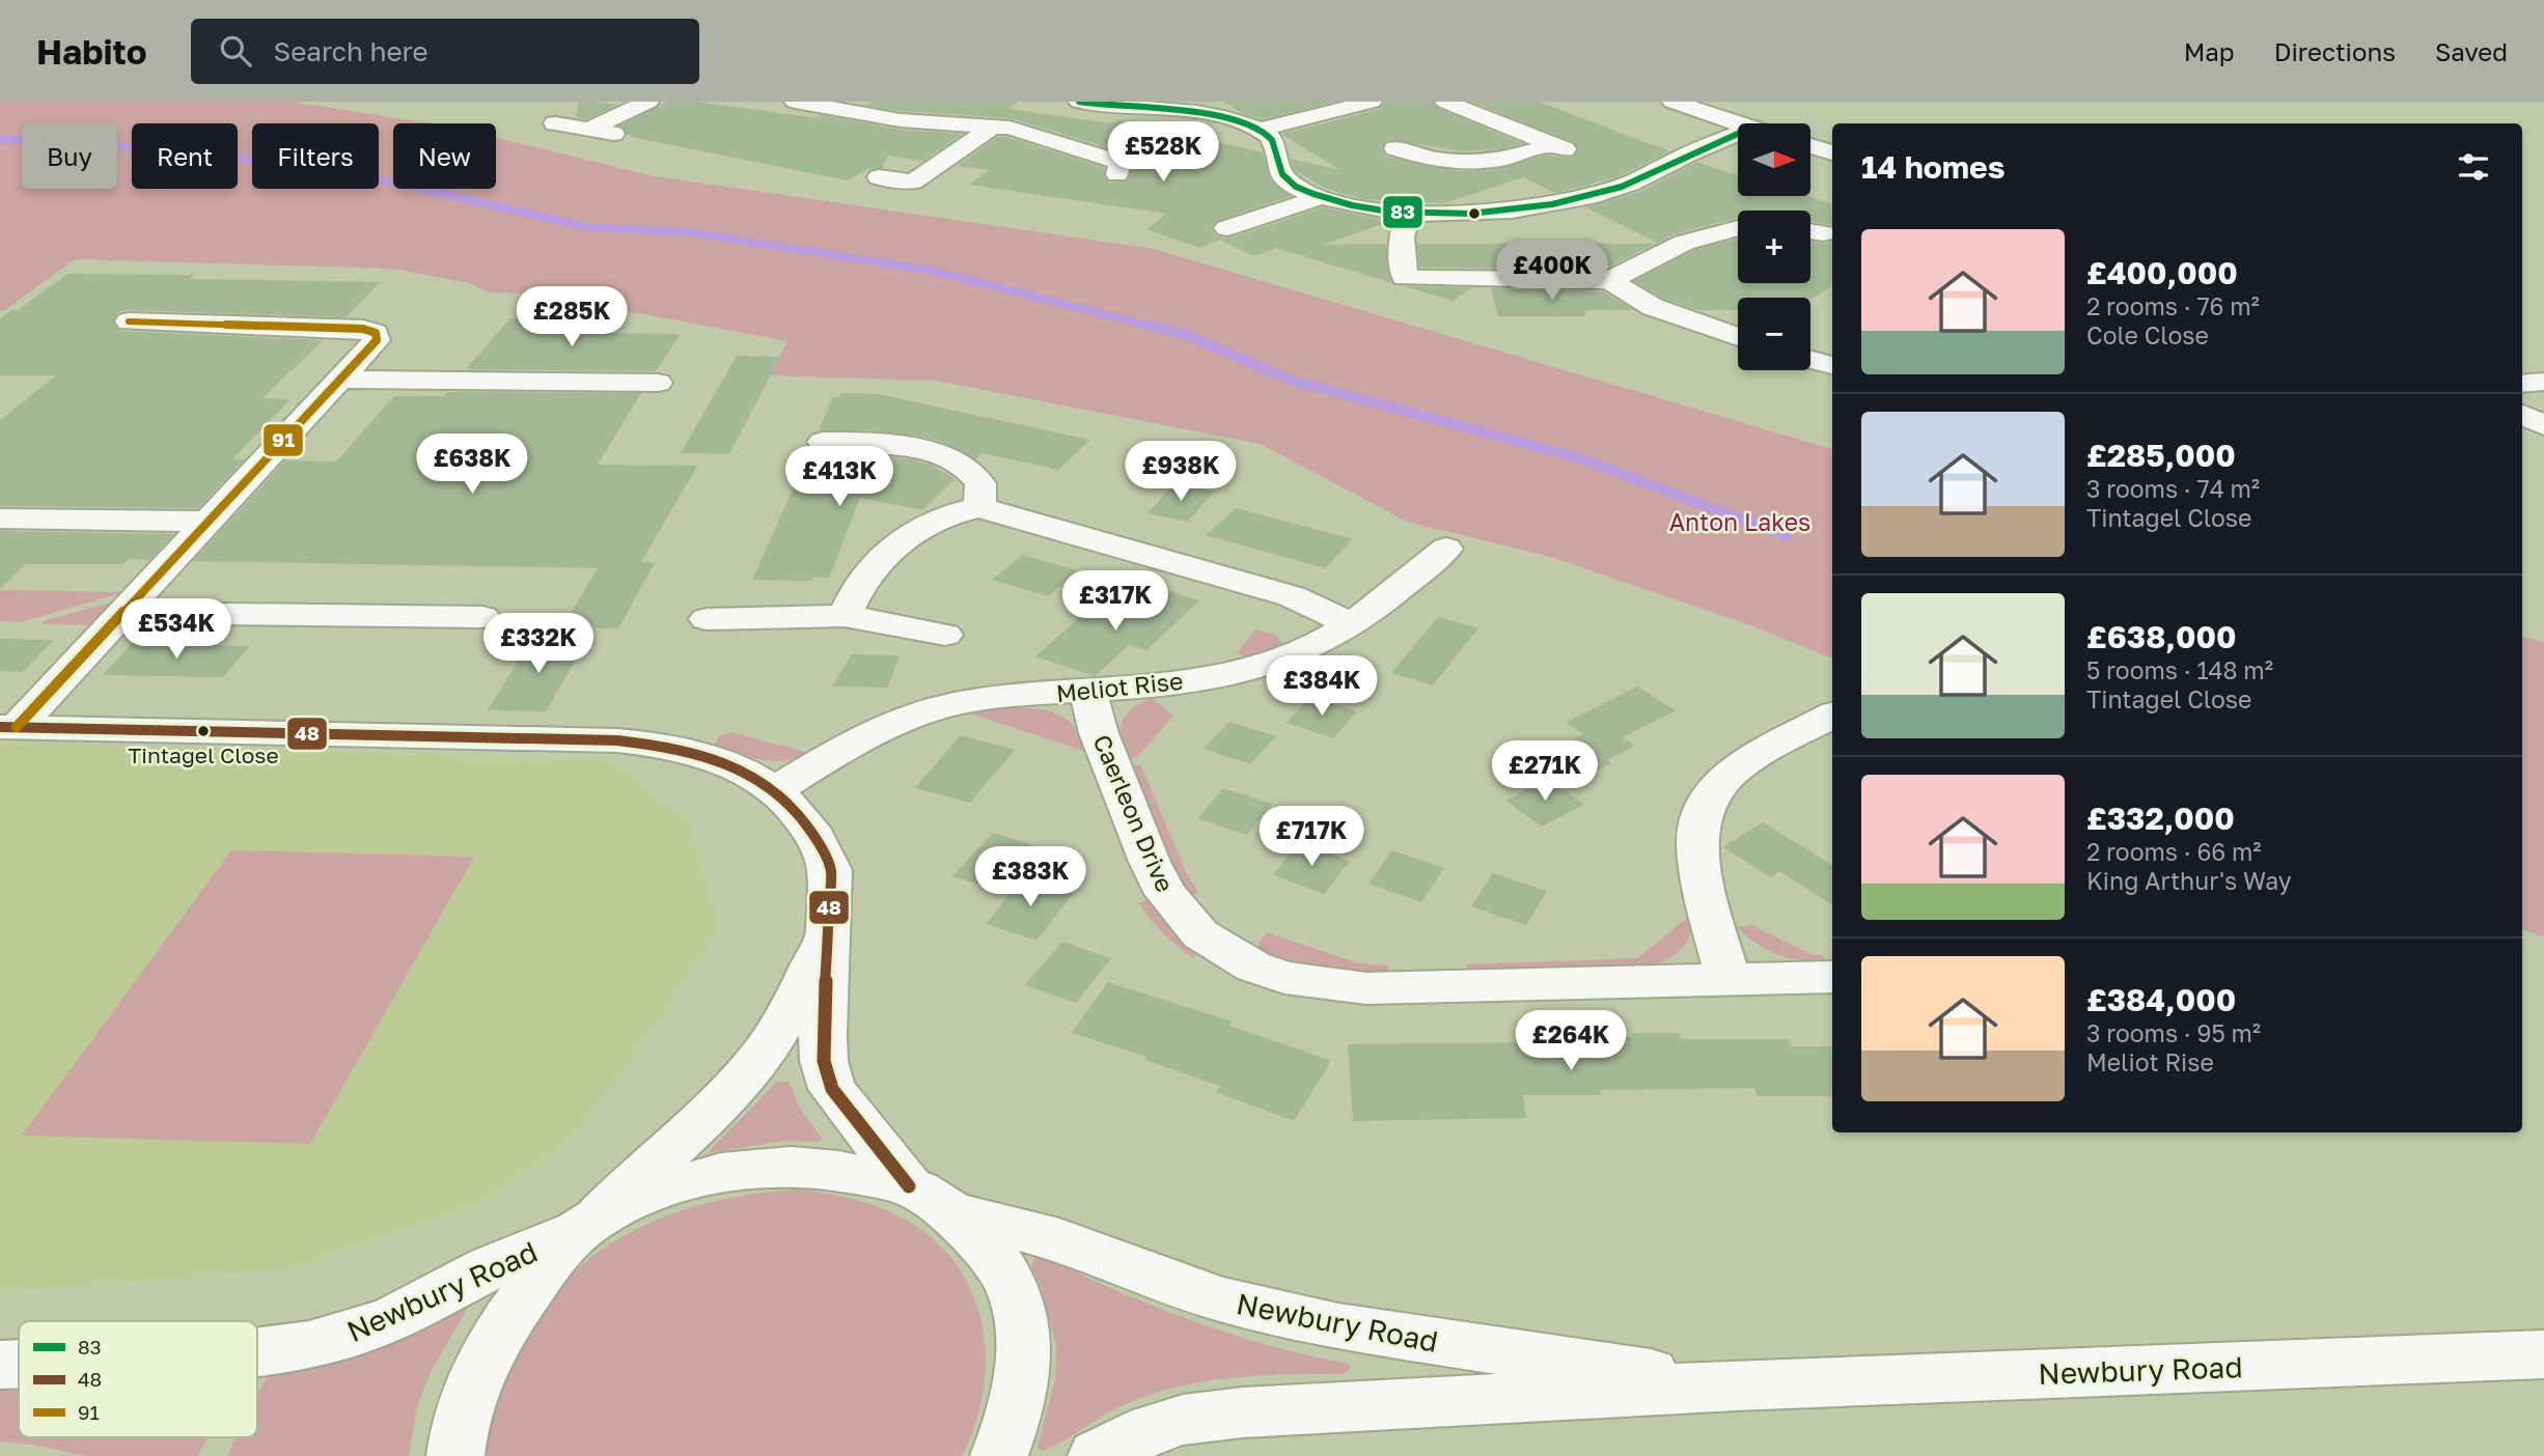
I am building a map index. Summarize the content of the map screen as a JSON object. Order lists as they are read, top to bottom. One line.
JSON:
{"streets":{"street":["Meliot Rise","Caerleon Drive","Newbury Road"]},"crossings":[["Meliot Rise","Caerleon Drive"]],"parks":["Anton Lakes"],"places":["Tintagel Close"],"lines":["transit line 83","transit line 91","transit line 48"],"legend":["83","48","91"],"north":"right","page":{"header":"Habito","search":"Search here","nav":["Map","Directions","Saved"],"price":["£528K","£400K","£285K","£638K","£938K","£413K","£317K","£534K","£332K","£384K","£271K","£717K","£383K","£264K"],"map_buttons":["+","−"],"chip":["Buy","Rent","Filters","New"],"heading":"14 homes","list":[{"name":"£400,000","note":"2 rooms · 76 m² · Cole Close"},{"name":"£285,000","note":"3 rooms · 74 m² · Tintagel Close"},{"name":"£638,000","note":"5 rooms · 148 m² · Tintagel Close"},{"name":"£332,000","note":"2 rooms · 66 m² · King Arthur's Way"},{"name":"£384,000","note":"3 rooms · 95 m² · Meliot Rise"}]}}
